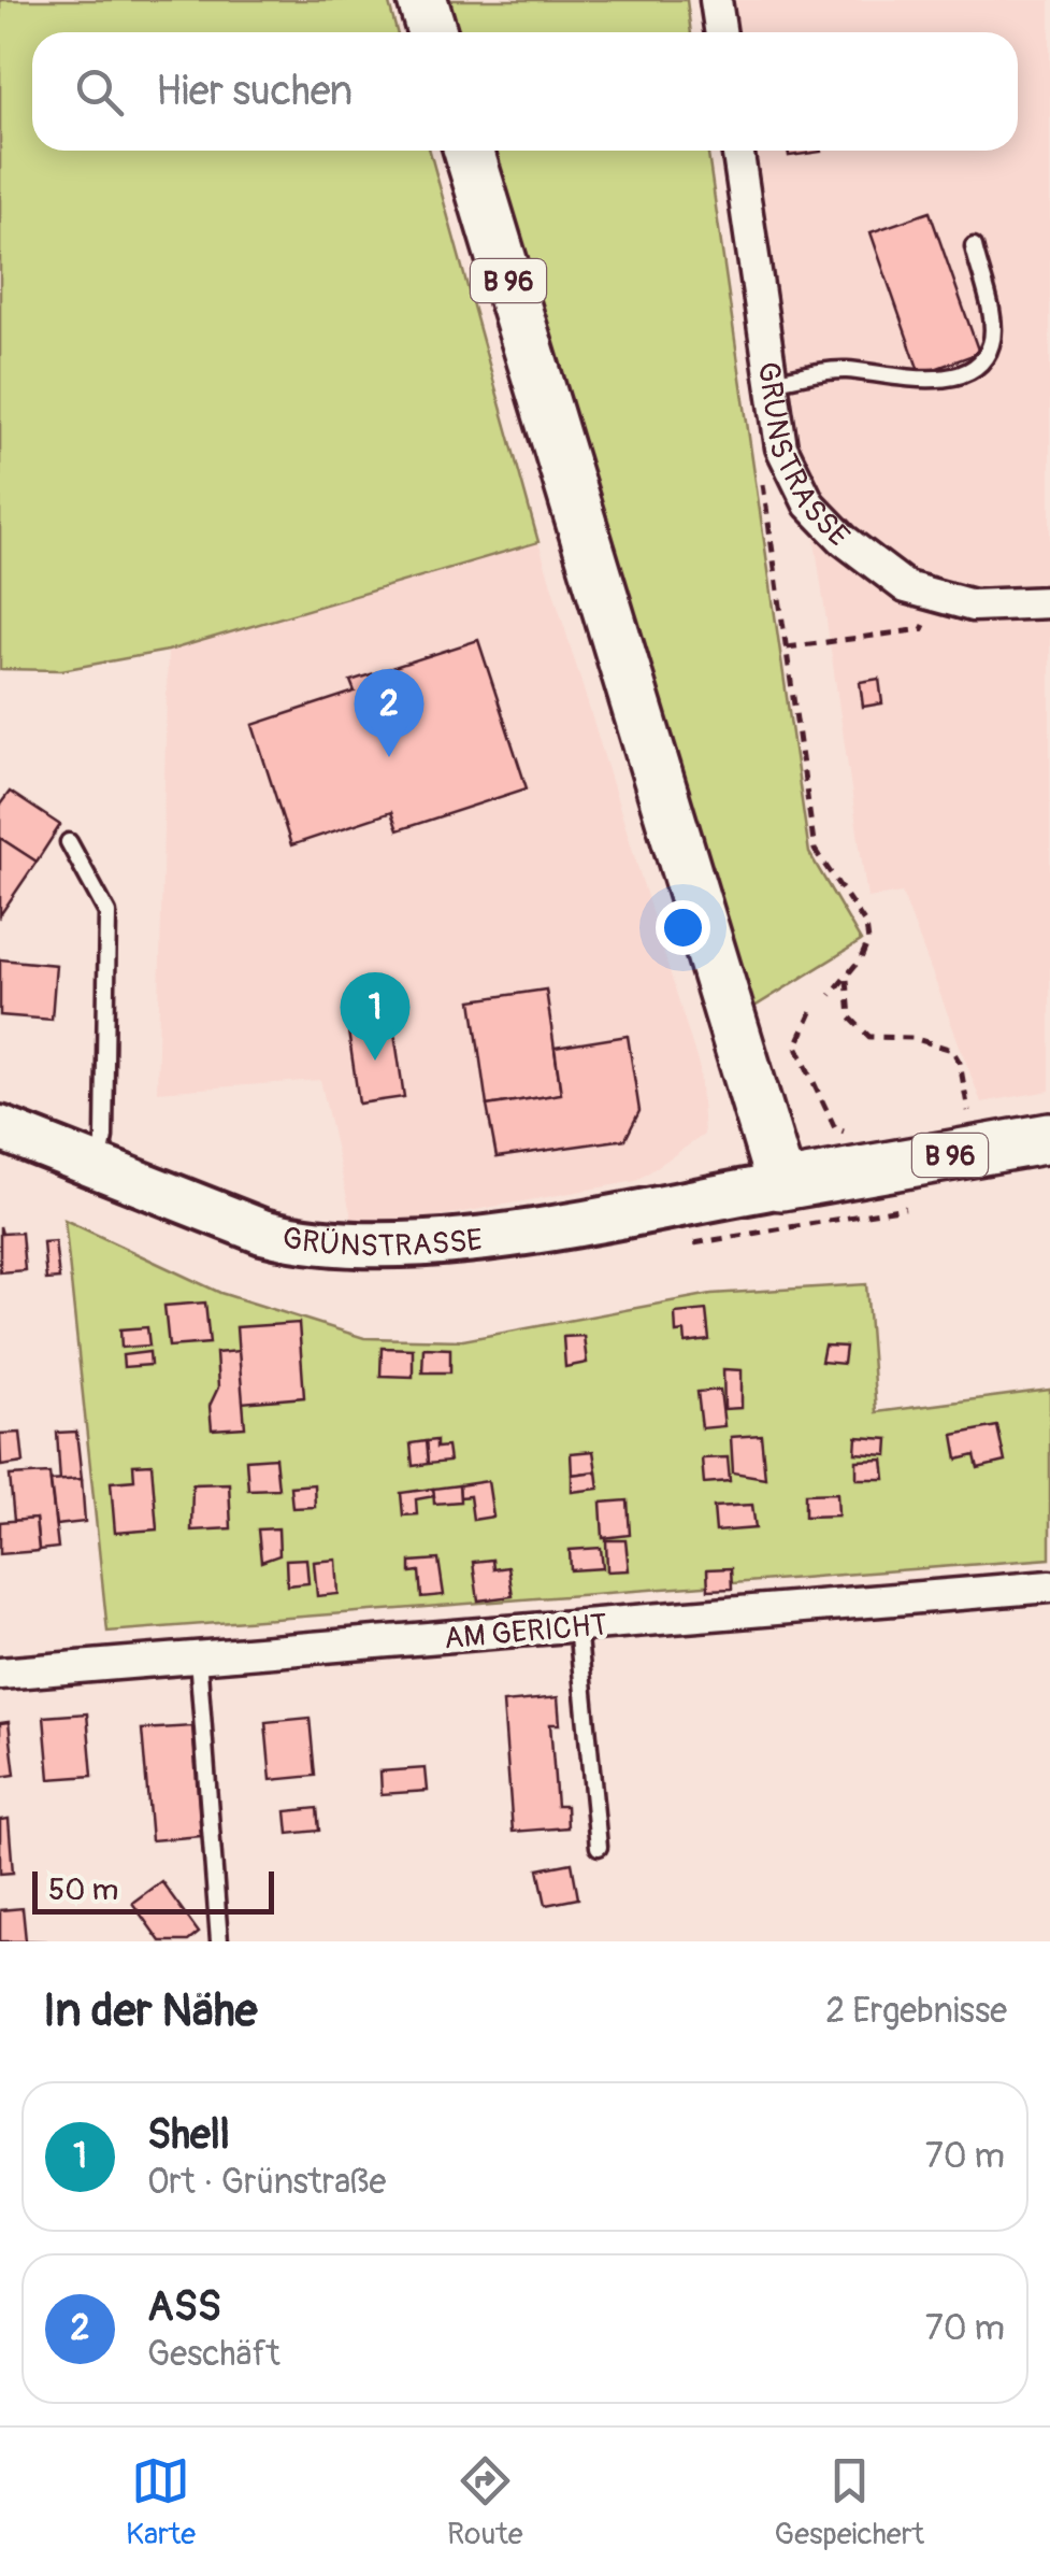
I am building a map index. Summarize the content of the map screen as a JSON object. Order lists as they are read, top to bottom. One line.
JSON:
{"streets":{"main road":["B 96","GRÜNSTRASSE"],"street":["AM GERICHT"]},"crossings":[["B 96","GRÜNSTRASSE"]],"scale_bar":"50 m","page":{"search":"Hier suchen","pins":["2","1"],"scale":"50 m","heading":["In der Nähe","2 Ergebnisse"],"list":[{"mark":"1","name":"Shell","note":"Ort · Grünstraße","value":"70 m"},{"mark":"2","name":"ASS","note":"Geschäft","value":"70 m"}],"nav":["Karte","Route","Gespeichert"]}}
